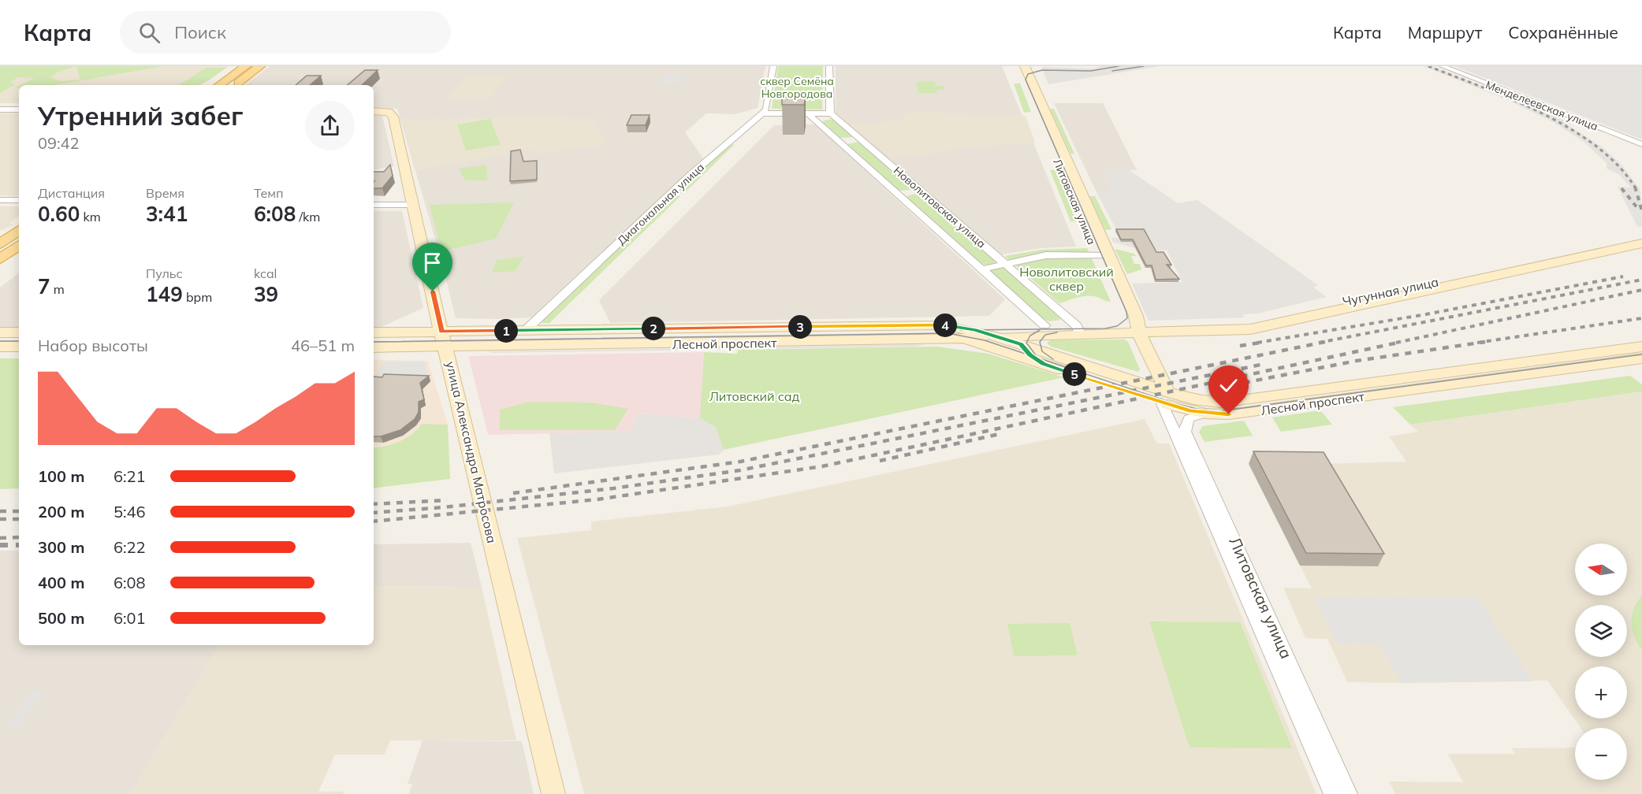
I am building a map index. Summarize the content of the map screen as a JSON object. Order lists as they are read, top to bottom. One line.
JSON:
{"streets":{"street":["Менделеевская улица","Литовская улица","Диагональная улица","Новолитовская улица","Чугунная улица","Лесной проспект","улица Александра Матросова"]},"crossings":[["Литовская улица","Чугунная улица"],["Литовская улица","Лесной проспект"],["Диагональная улица","Лесной проспект"],["Новолитовская улица","Лесной проспект"],["Чугунная улица","Лесной проспект"],["Лесной проспект","улица Александра Матросова"]],"parks":["сквер Семёна Новгородова","Новолитовский сквер","Литовский сад"],"north":"left","page":{"header":"Карта","search":"Поиск","nav":["Карта","Маршрут","Сохранённые"],"heading":["Утренний забег","09:42"],"stats":[["Дистанция","0.60 km"],["Время","3:41"],["Темп","6:08 /km"],["7 m"],["Пульс","149 bpm"],["kcal","39"]],"pins":["4","3","2","1","5"],"chart":["Набор высоты","46–51 m"],"list":[{"name":"100 m","note":"6:21"},{"name":"200 m","note":"5:46"},{"name":"300 m","note":"6:22"},{"name":"400 m","note":"6:08"},{"name":"500 m","note":"6:01"}],"map_buttons":["+","−"]}}
